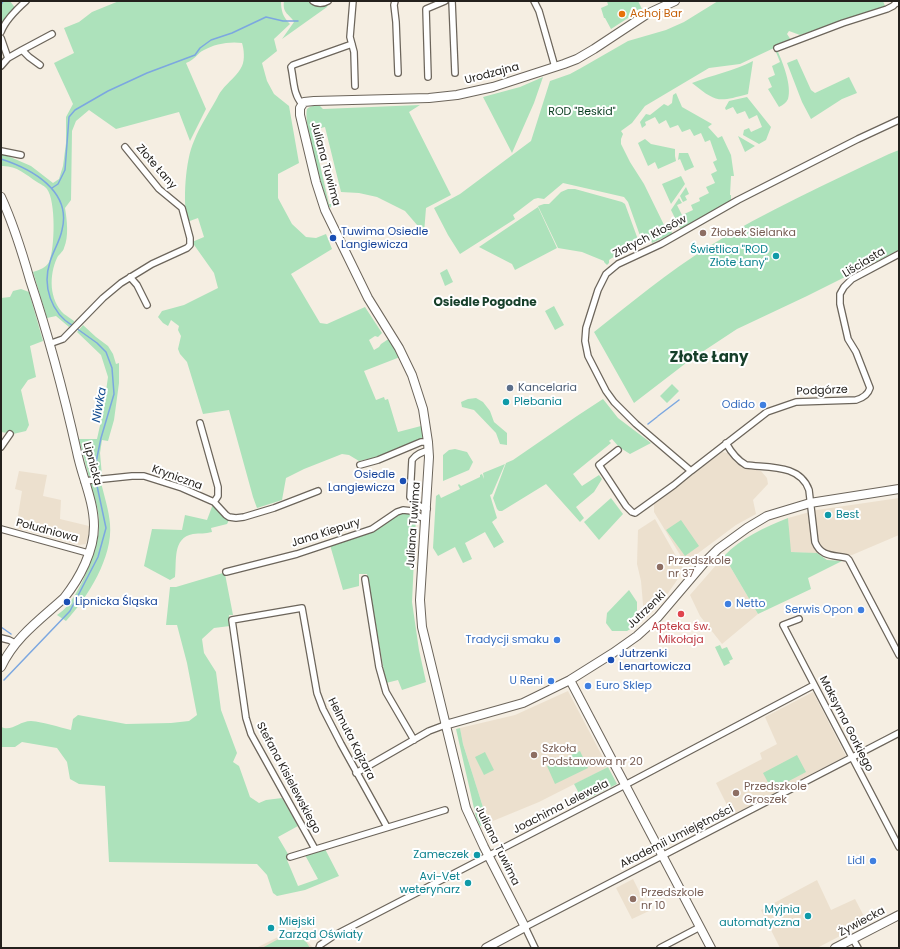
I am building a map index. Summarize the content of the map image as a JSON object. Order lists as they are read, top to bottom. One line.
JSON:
{"streets":{"street":["Urodzajna","Juliana Tuwima","Złote Łany","Złotych Kłosów","Liściasta","Podgórze","Lipnicka","Kryniczna","Południowa","Jana Kiepury","Jutrzenki","Maksyma Gorkiego","Helmuta Kajzara","Stefana Kisielewskiego","Joachima Lelewela","Akademii Umiejętności","Żywiecka"]},"crossings":[["Urodzajna","Juliana Tuwima"],["Juliana Tuwima","Jana Kiepury"],["Juliana Tuwima","Jutrzenki"],["Juliana Tuwima","Joachima Lelewela"],["Juliana Tuwima","Akademii Umiejętności"],["Złote Łany","Lipnicka"],["Złotych Kłosów","Podgórze"],["Liściasta","Podgórze"],["Lipnicka","Kryniczna"],["Lipnicka","Południowa"],["Maksyma Gorkiego","Joachima Lelewela"],["Maksyma Gorkiego","Akademii Umiejętności"],["Helmuta Kajzara","Stefana Kisielewskiego"]],"districts":["Osiedle Pogodne","Złote Łany"],"water":["Niwka"],"parks":["ROD \"Beskid\""],"places":["Achoj Bar","Żłobek Sielanka","Tuwima Osiedle Langiewicza","Świetlica \"ROD Złote Łany\"","Kancelaria","Plebania","Odido","Osiedle Langiewicza","Best","Przedszkole nr 37","Lipnicka Śląska","Netto","Serwis Opon","Apteka św. Mikołaja","Tradycji smaku","Jutrzenki Lenartowicza","U Reni","Euro Sklep","Szkoła Podstawowa nr 20","Przedszkole Groszek","Zameczek","Lidl","Avi-Vet weterynarz","Przedszkole nr 10","Myjnia automatyczna","Miejski Zarząd Oświaty"]}
